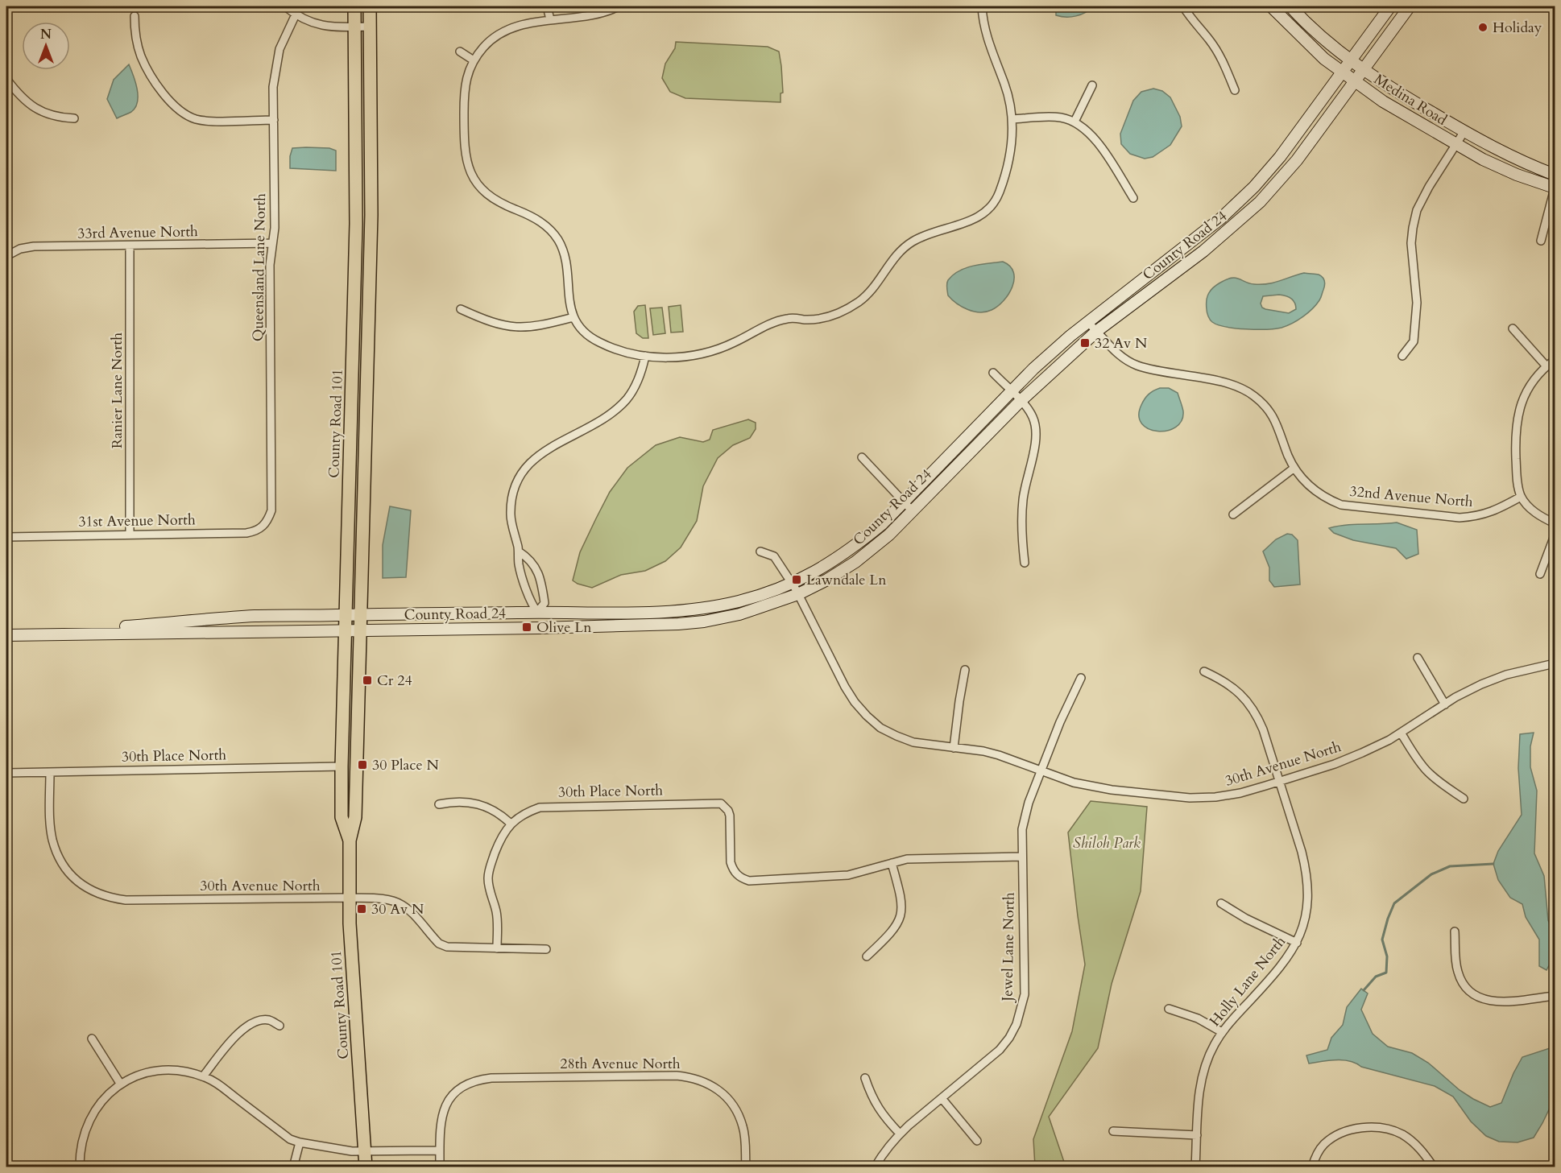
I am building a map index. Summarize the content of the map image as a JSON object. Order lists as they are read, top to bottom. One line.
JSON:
{"streets":{"main road":["County Road 101"],"street":["Medina Road","33rd Avenue North","County Road 24","Queensland Lane North","Ranier Lane North","32nd Avenue North","31st Avenue North","30th Place North","30th Avenue North","Jewel Lane North","Holly Lane North","28th Avenue North"]},"crossings":[["Medina Road","County Road 24"],["33rd Avenue North","Queensland Lane North"],["33rd Avenue North","Ranier Lane North"],["County Road 24","County Road 101"],["County Road 24","32nd Avenue North"],["County Road 24","30th Avenue North"],["Queensland Lane North","31st Avenue North"],["Ranier Lane North","31st Avenue North"],["County Road 101","30th Place North"],["County Road 101","30th Avenue North"],["30th Place North","30th Avenue North"],["30th Avenue North","Jewel Lane North"],["30th Avenue North","Holly Lane North"]],"parks":["Shiloh Park"],"places":{"other":["Holiday"],"transit":["32 Av N","Lawndale Ln","Olive Ln","Cr 24","30 Place N","30 Av N"]},"north":"top"}
